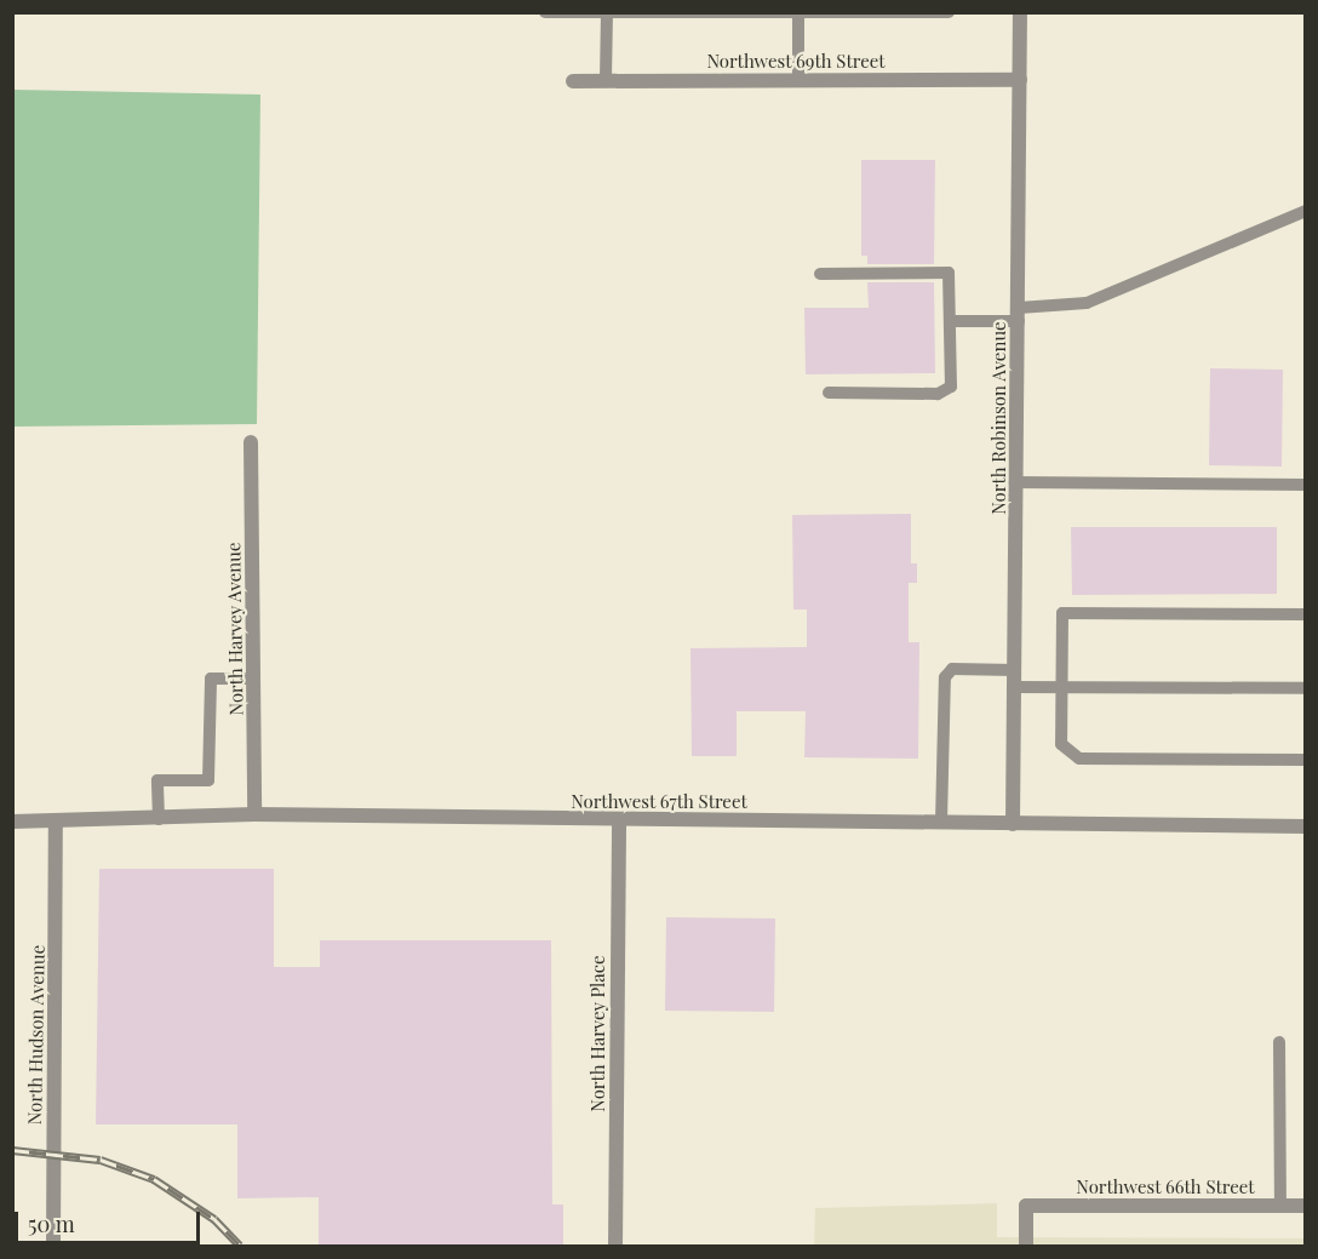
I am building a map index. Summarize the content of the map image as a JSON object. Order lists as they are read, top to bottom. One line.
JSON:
{"streets":{"street":["Northwest 69th Street","North Robinson Avenue","North Harvey Avenue","Northwest 67th Street","North Harvey Place","North Hudson Avenue","Northwest 66th Street"]},"crossings":[["Northwest 69th Street","North Robinson Avenue"],["North Robinson Avenue","Northwest 67th Street"],["North Harvey Avenue","Northwest 67th Street"],["Northwest 67th Street","North Harvey Place"],["Northwest 67th Street","North Hudson Avenue"]],"scale_bar":"50 m"}
